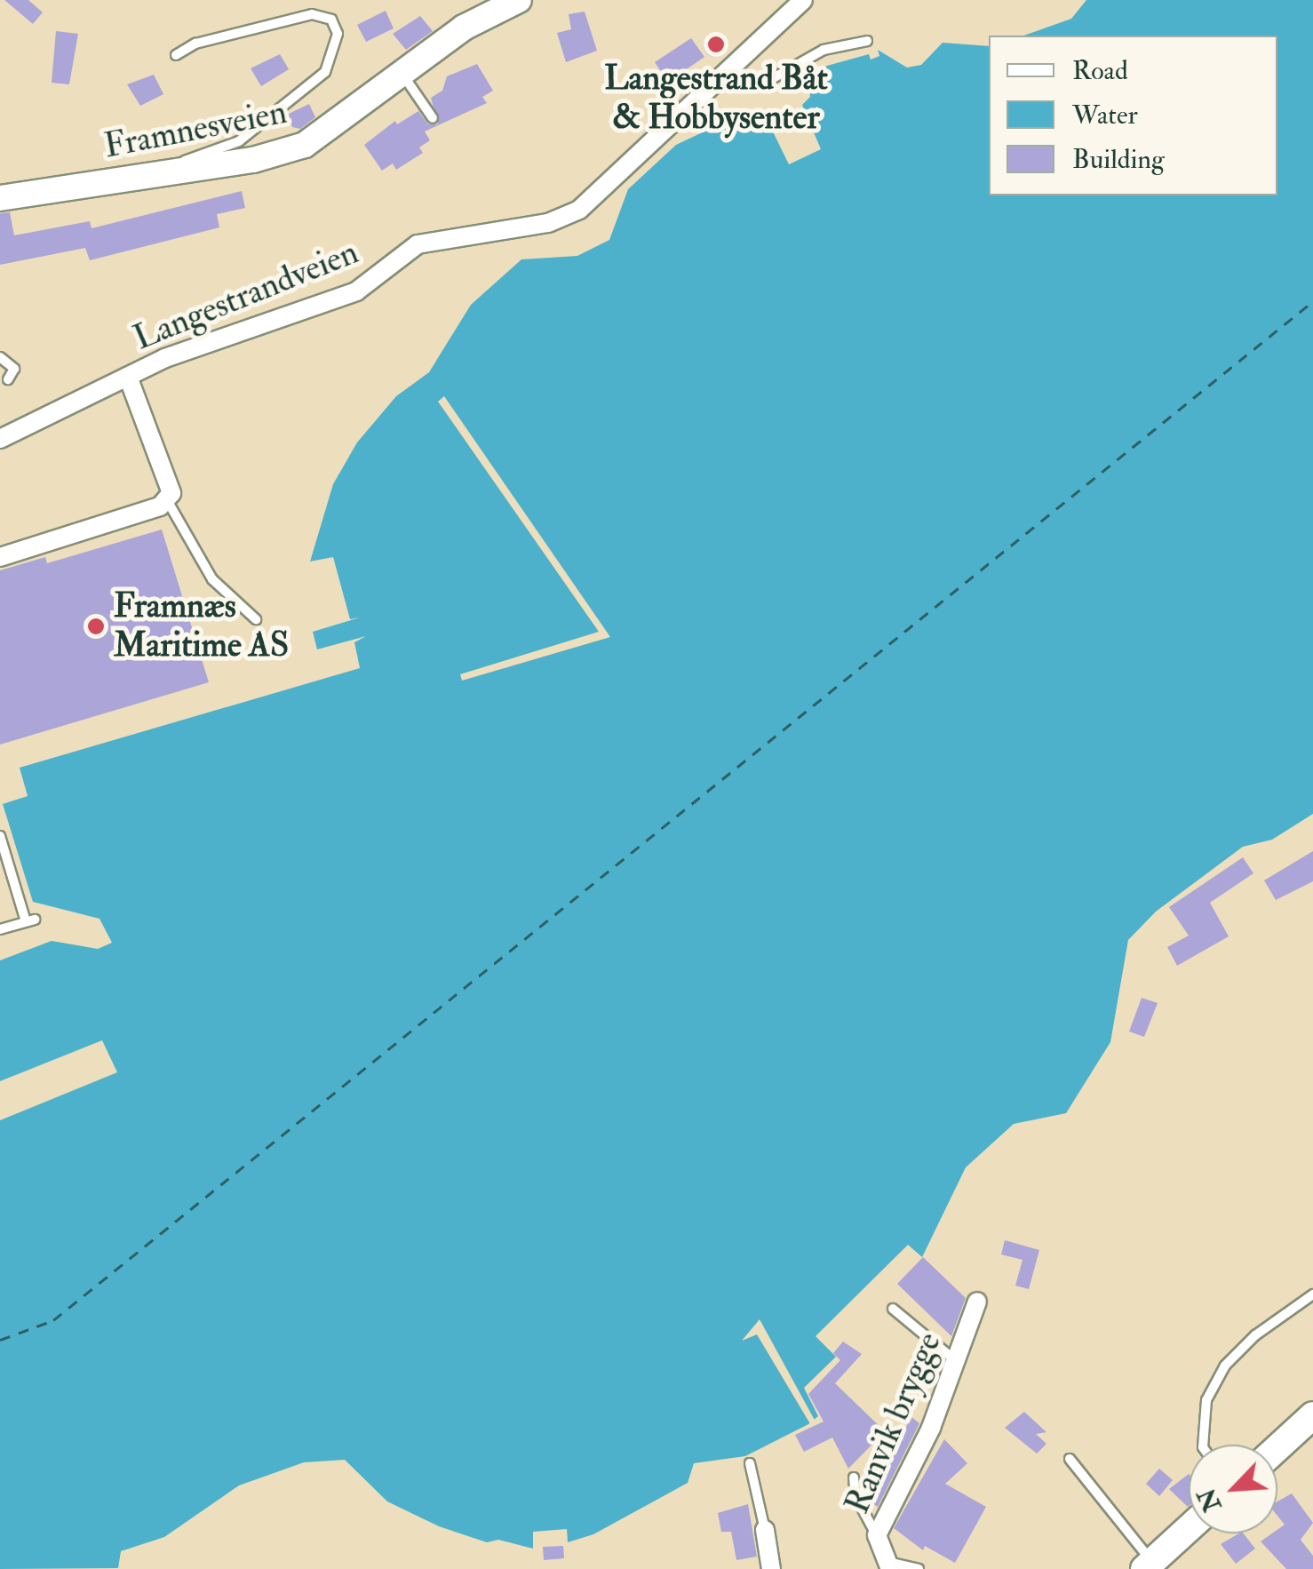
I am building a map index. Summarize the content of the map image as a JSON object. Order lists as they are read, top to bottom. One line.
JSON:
{"streets":{"main road":["Framnesveien"],"street":["Langestrandveien","Ranvik brygge"]},"places":["Langestrand Båt & Hobbysenter","Framnæs Maritime AS"],"legend":["Road","Water","Building"],"north":"bottom left"}
